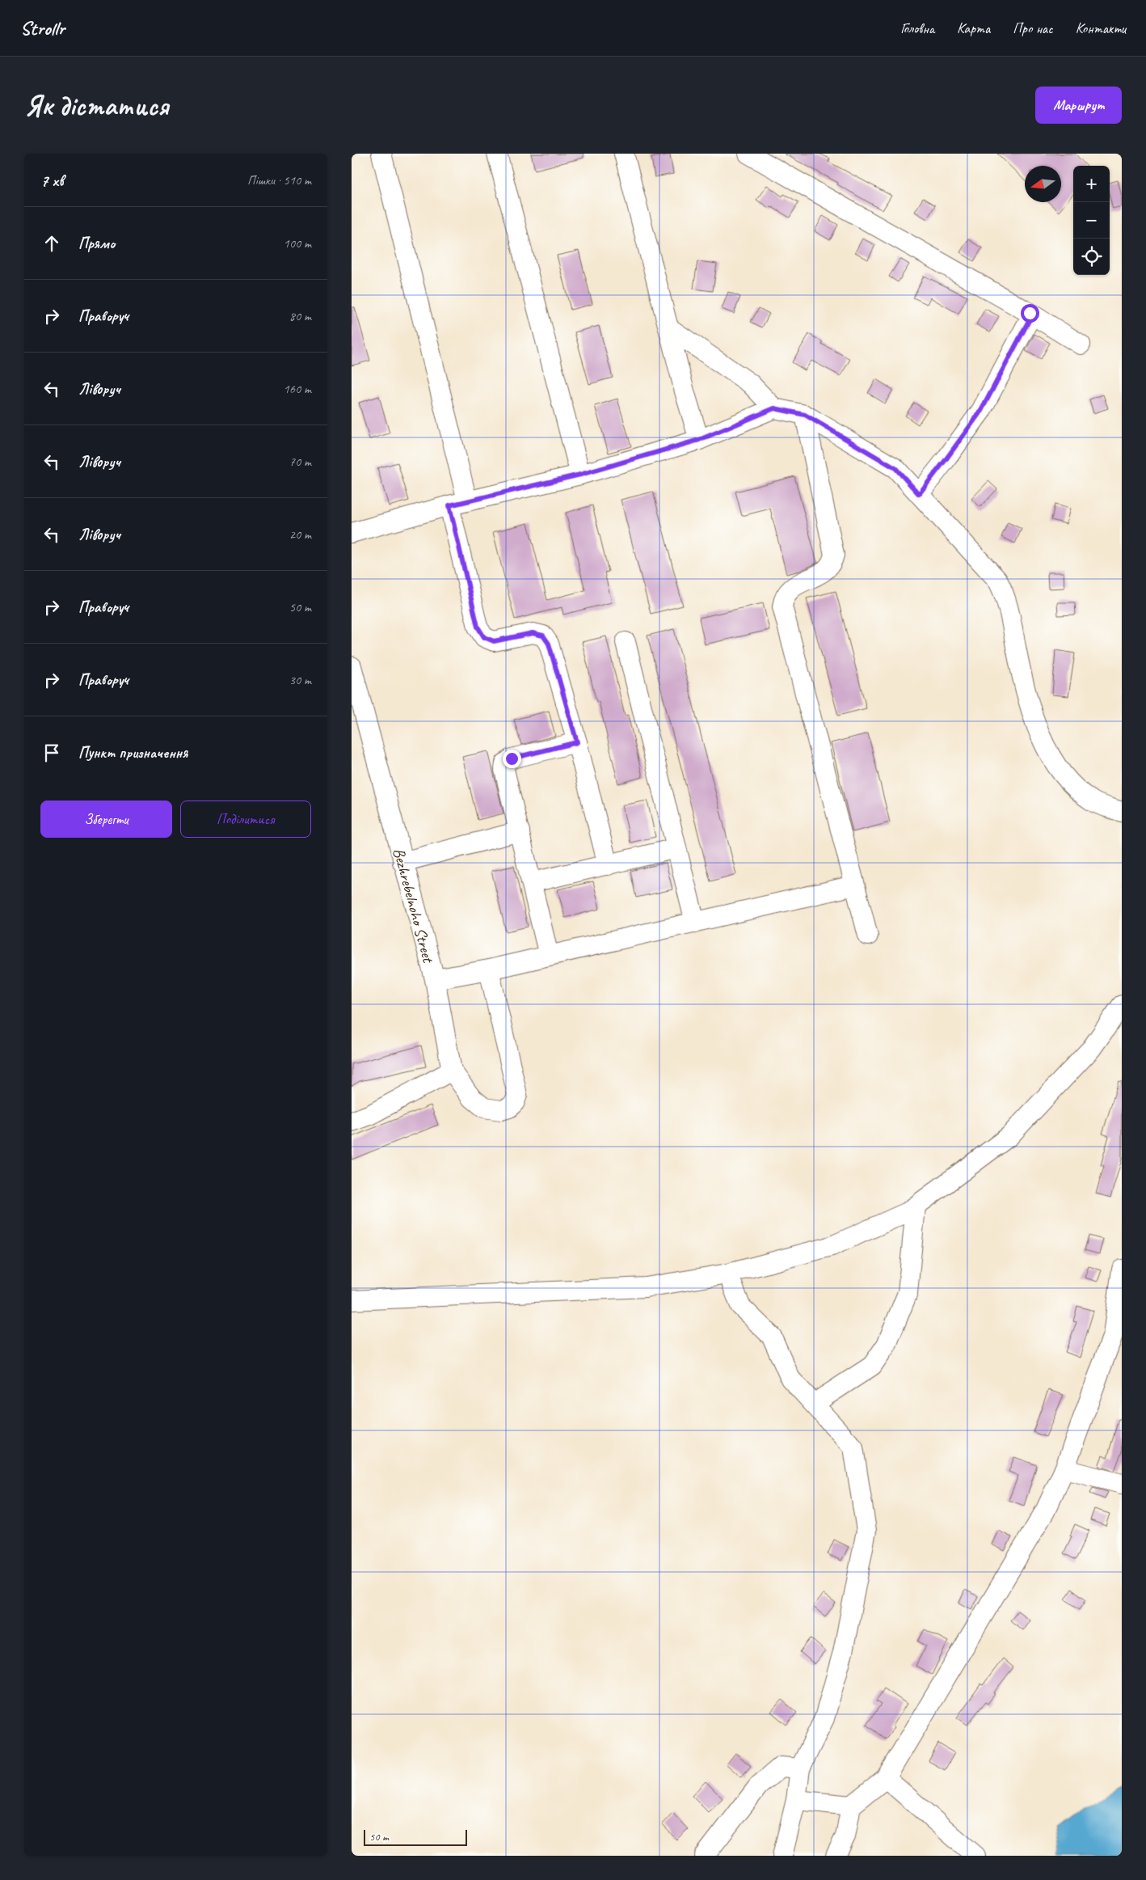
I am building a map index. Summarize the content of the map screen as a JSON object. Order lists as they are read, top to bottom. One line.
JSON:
{"streets":{"street":["Bezhrebelnoho Street"]},"scale_bar":"50 m","north":"left","page":{"header":"Strollr","nav":["Головна","Карта","Про нас","Контакти"],"buttons":["Маршрут",["Зберегти","Поділитися"]],"title":"Як дістатися","heading":["7 хв","Пішки · 510 m"],"map_buttons":["+","−"],"list":[["Прямо","100 m"],["Праворуч","80 m"],["Ліворуч","160 m"],["Ліворуч","70 m"],["Ліворуч","20 m"],["Праворуч","50 m"],["Праворуч","30 m"],"Пункт призначення"],"scale":"50 m"}}
